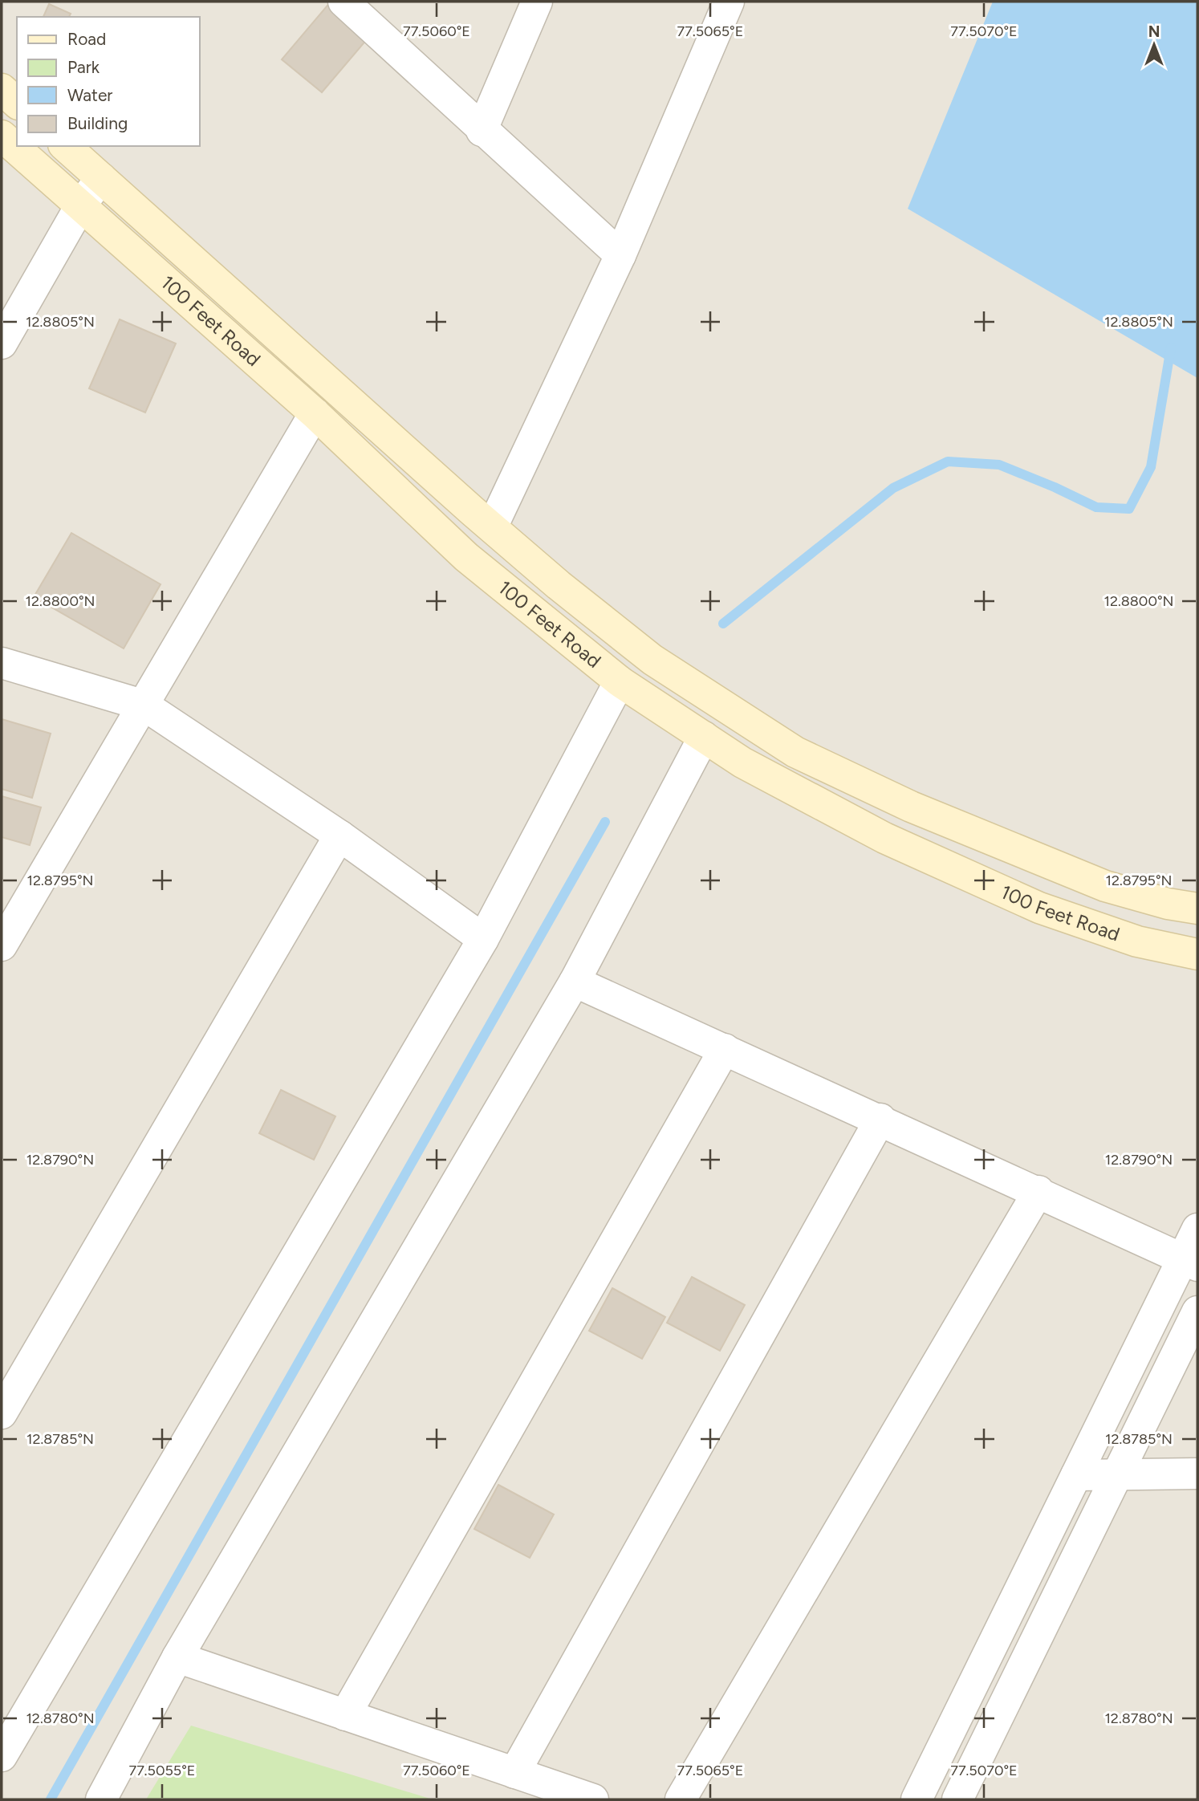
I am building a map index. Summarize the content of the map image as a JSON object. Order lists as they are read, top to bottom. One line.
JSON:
{"streets":{"main road":["100 Feet Road"]},"legend":["Road","Park","Water","Building"],"north":"top","coordinates":["77.5060°E","77.5065°E","77.5070°E","12.8805°N","12.8800°N","12.8795°N","12.8790°N","12.8785°N","12.8780°N","77.5055°E"]}
